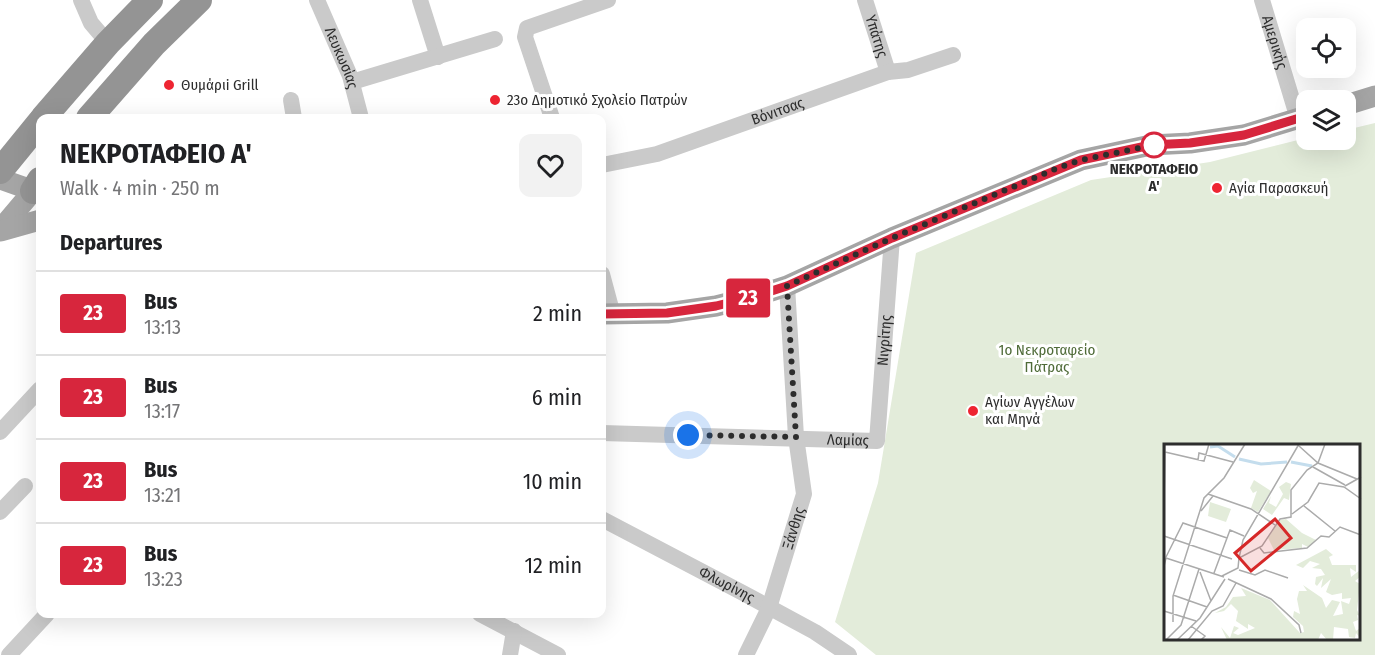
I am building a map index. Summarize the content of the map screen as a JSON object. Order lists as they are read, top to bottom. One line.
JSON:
{"streets":{"street":["Υπάτης","Αμερικής","Λευκωσίας","Βόνιτσας","Νιγρίτης","Λαμίας","Ξάνθης","Φλωρίνης"]},"crossings":[["Υπάτης","Βόνιτσας"],["Νιγρίτης","Λαμίας"],["Λαμίας","Ξάνθης"],["Ξάνθης","Φλωρίνης"]],"parks":["1o Νεκροταφείο Πάτρας"],"places":["Θυμάριi Grill","23ο Δημοτικό Σχολείο Πατρών","ΝΕΚΡΟΤΑΦΕΙΟ Α'","Αγία Παρασκευή","Αγίων Αγγέλων και Μηνά"],"lines":["bus line 23"],"page":{"on_map":"23","heading":[["ΝΕΚΡΟΤΑΦΕΙΟ Α'","Walk · 4 min · 250 m"],"Departures"],"list":[{"mark":"23","name":"Bus","note":"13:13","value":"2 min"},{"mark":"23","name":"Bus","note":"13:17","value":"6 min"},{"mark":"23","name":"Bus","note":"13:21","value":"10 min"},{"mark":"23","name":"Bus","note":"13:23","value":"12 min"}]}}
